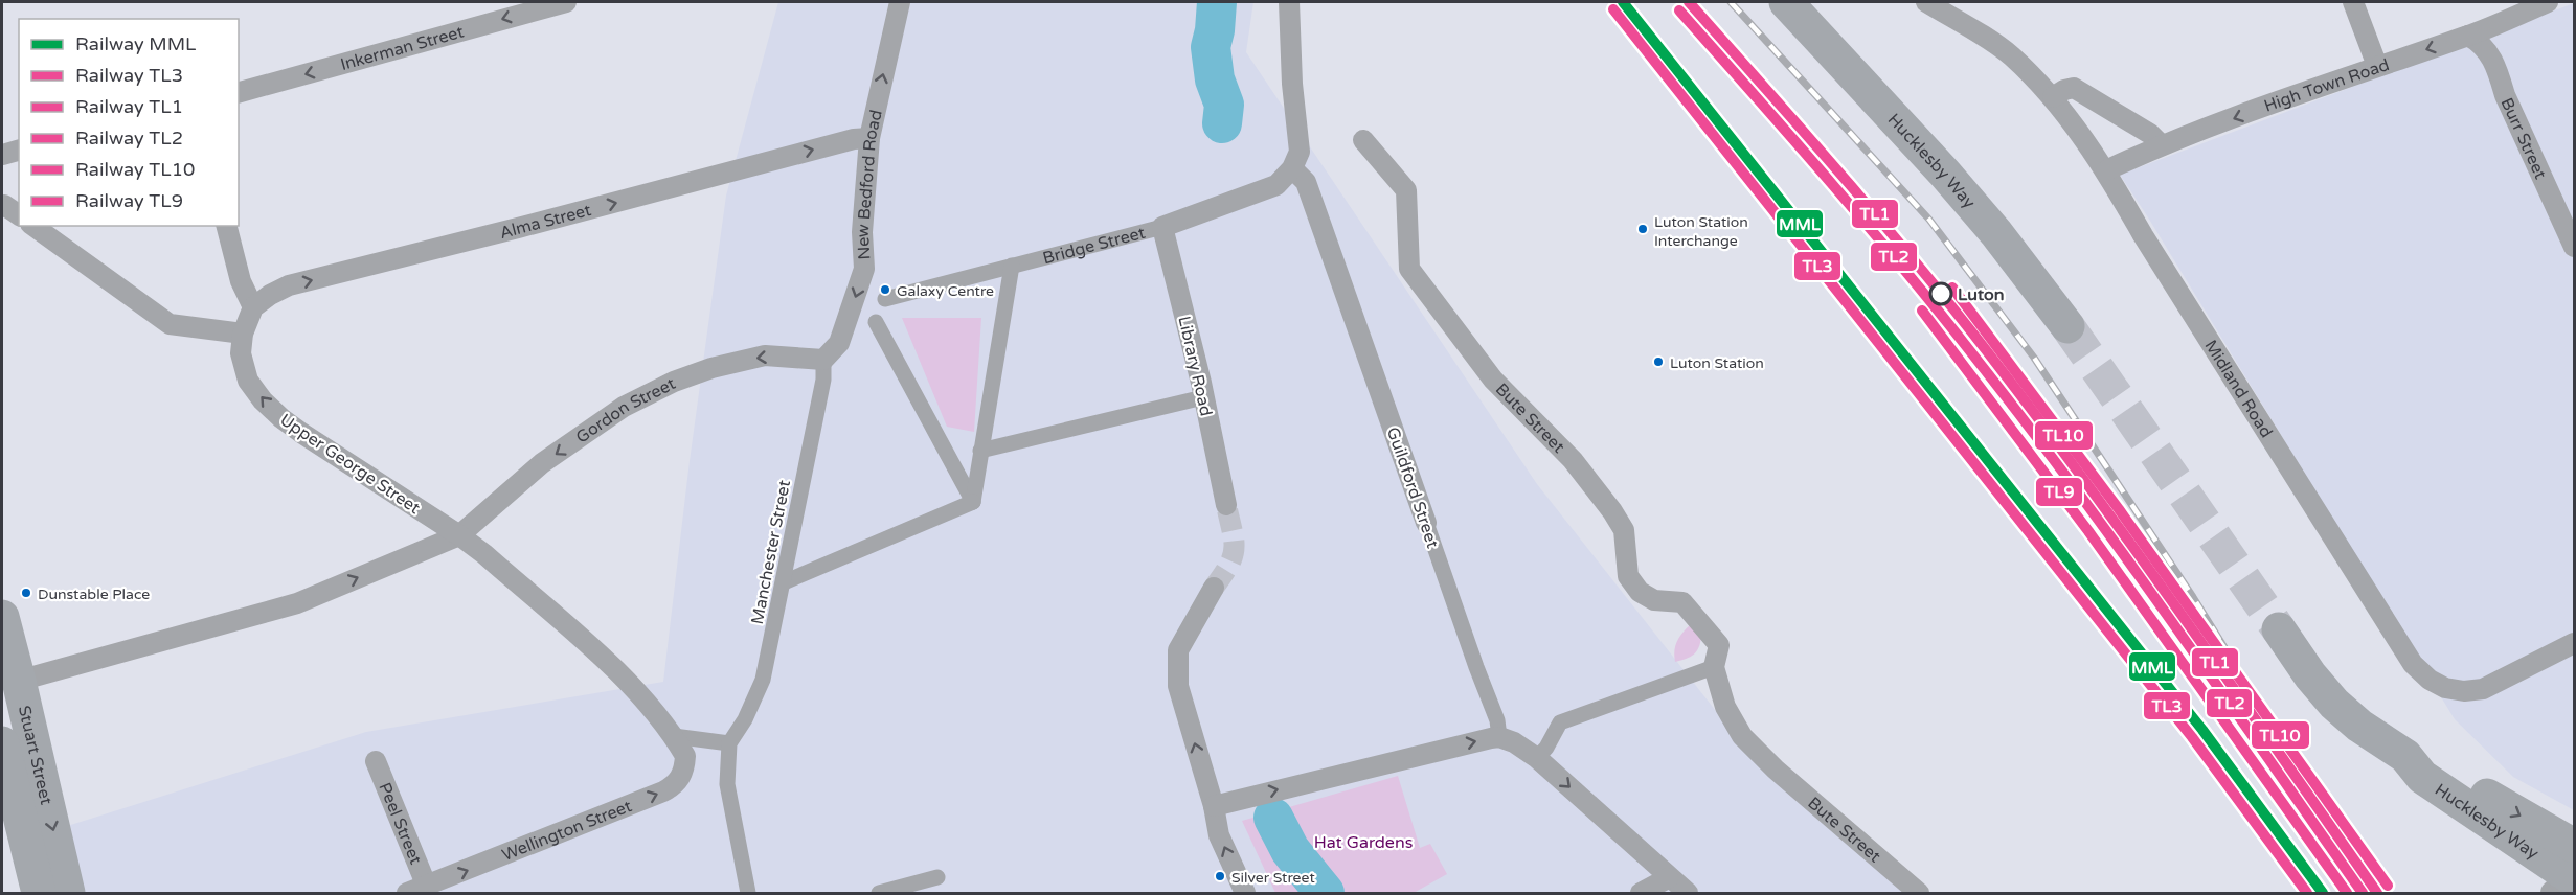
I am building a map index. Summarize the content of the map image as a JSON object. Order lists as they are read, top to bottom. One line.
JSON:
{"streets":{"highway":["Hucklesby Way","Stuart Street"],"street":["Inkerman Street","High Town Road","Burr Street","New Bedford Road","Alma Street","Bridge Street","Library Road","Midland Road","Gordon Street","Bute Street","Upper George Street","Guildford Street","Manchester Street","Peel Street","Wellington Street"]},"crossings":[["High Town Road","Burr Street"],["High Town Road","Midland Road"],["New Bedford Road","Alma Street"],["New Bedford Road","Gordon Street"],["New Bedford Road","Manchester Street"],["Bridge Street","Library Road"],["Bridge Street","Guildford Street"],["Gordon Street","Upper George Street"],["Gordon Street","Manchester Street"],["Upper George Street","Wellington Street"],["Peel Street","Wellington Street"]],"one_way":["Inkerman Street","High Town Road","Alma Street","Gordon Street","Upper George Street","Wellington Street"],"parks":["Hat Gardens"],"places":["Luton Station Interchange","Galaxy Centre","Luton","Luton Station","Dunstable Place","Silver Street"],"lines":["rail line MML","rail line TL1","rail line TL3","rail line TL2","rail line TL10","rail line TL9"],"legend":["Railway MML","Railway TL3","Railway TL1","Railway TL2","Railway TL10","Railway TL9"]}
